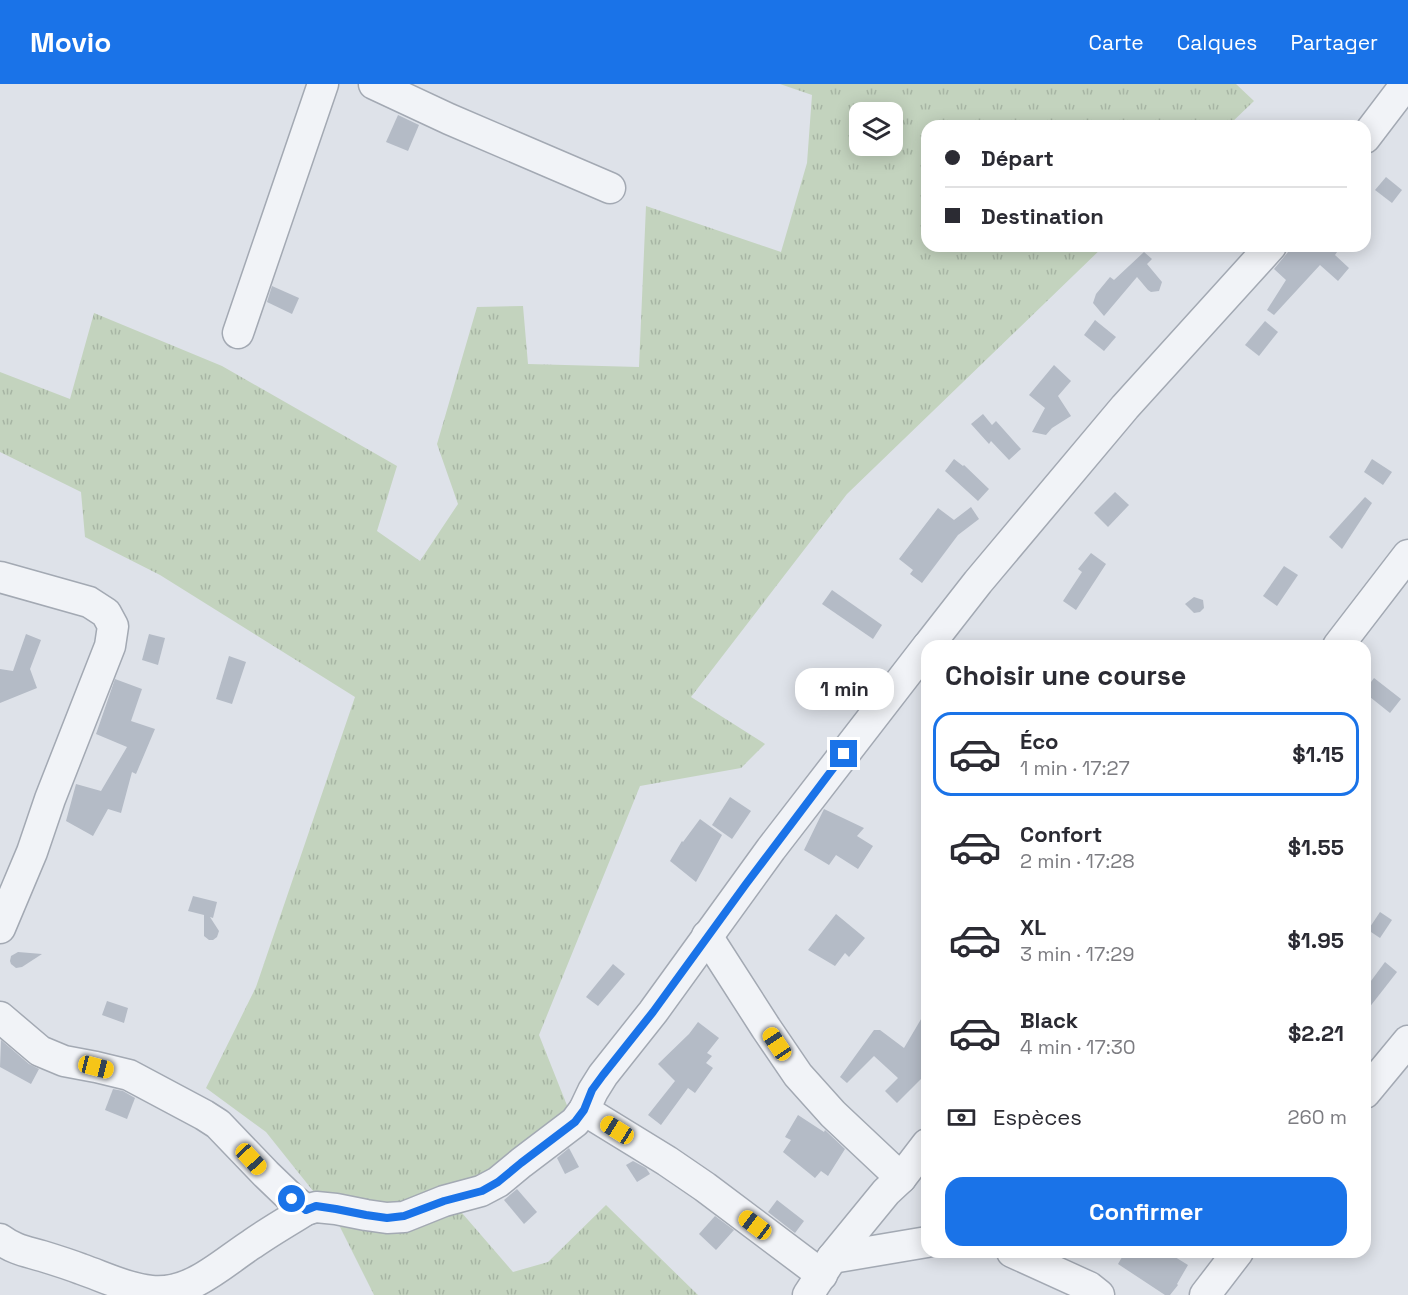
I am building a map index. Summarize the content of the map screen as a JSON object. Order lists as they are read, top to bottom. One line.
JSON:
{"page":{"header":"Movio","nav":["Carte","Calques","Partager"],"banner":["Départ","Destination"],"heading":"Choisir une course","bubble":"1 min","list":[{"name":"Éco","note":"1 min · 17:27","value":"$1.15"},{"name":"Confort","note":"2 min · 17:28","value":"$1.55"},{"name":"XL","note":"3 min · 17:29","value":"$1.95"},{"name":"Black","note":"4 min · 17:30","value":"$2.21"}],"pay":["Espèces","260 m"],"buttons":"Confirmer"}}
